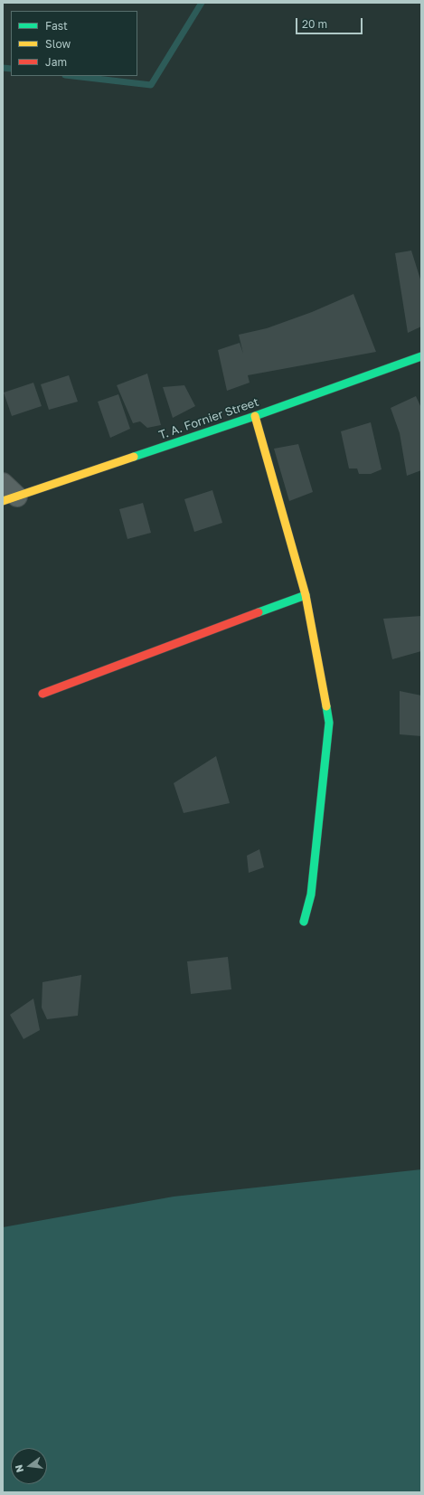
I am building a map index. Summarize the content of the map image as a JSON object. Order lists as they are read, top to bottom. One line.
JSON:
{"streets":{"street":["T. A. Fornier Street"]},"legend":["Fast","Slow","Jam"],"scale_bar":"20 m","north":"left"}
